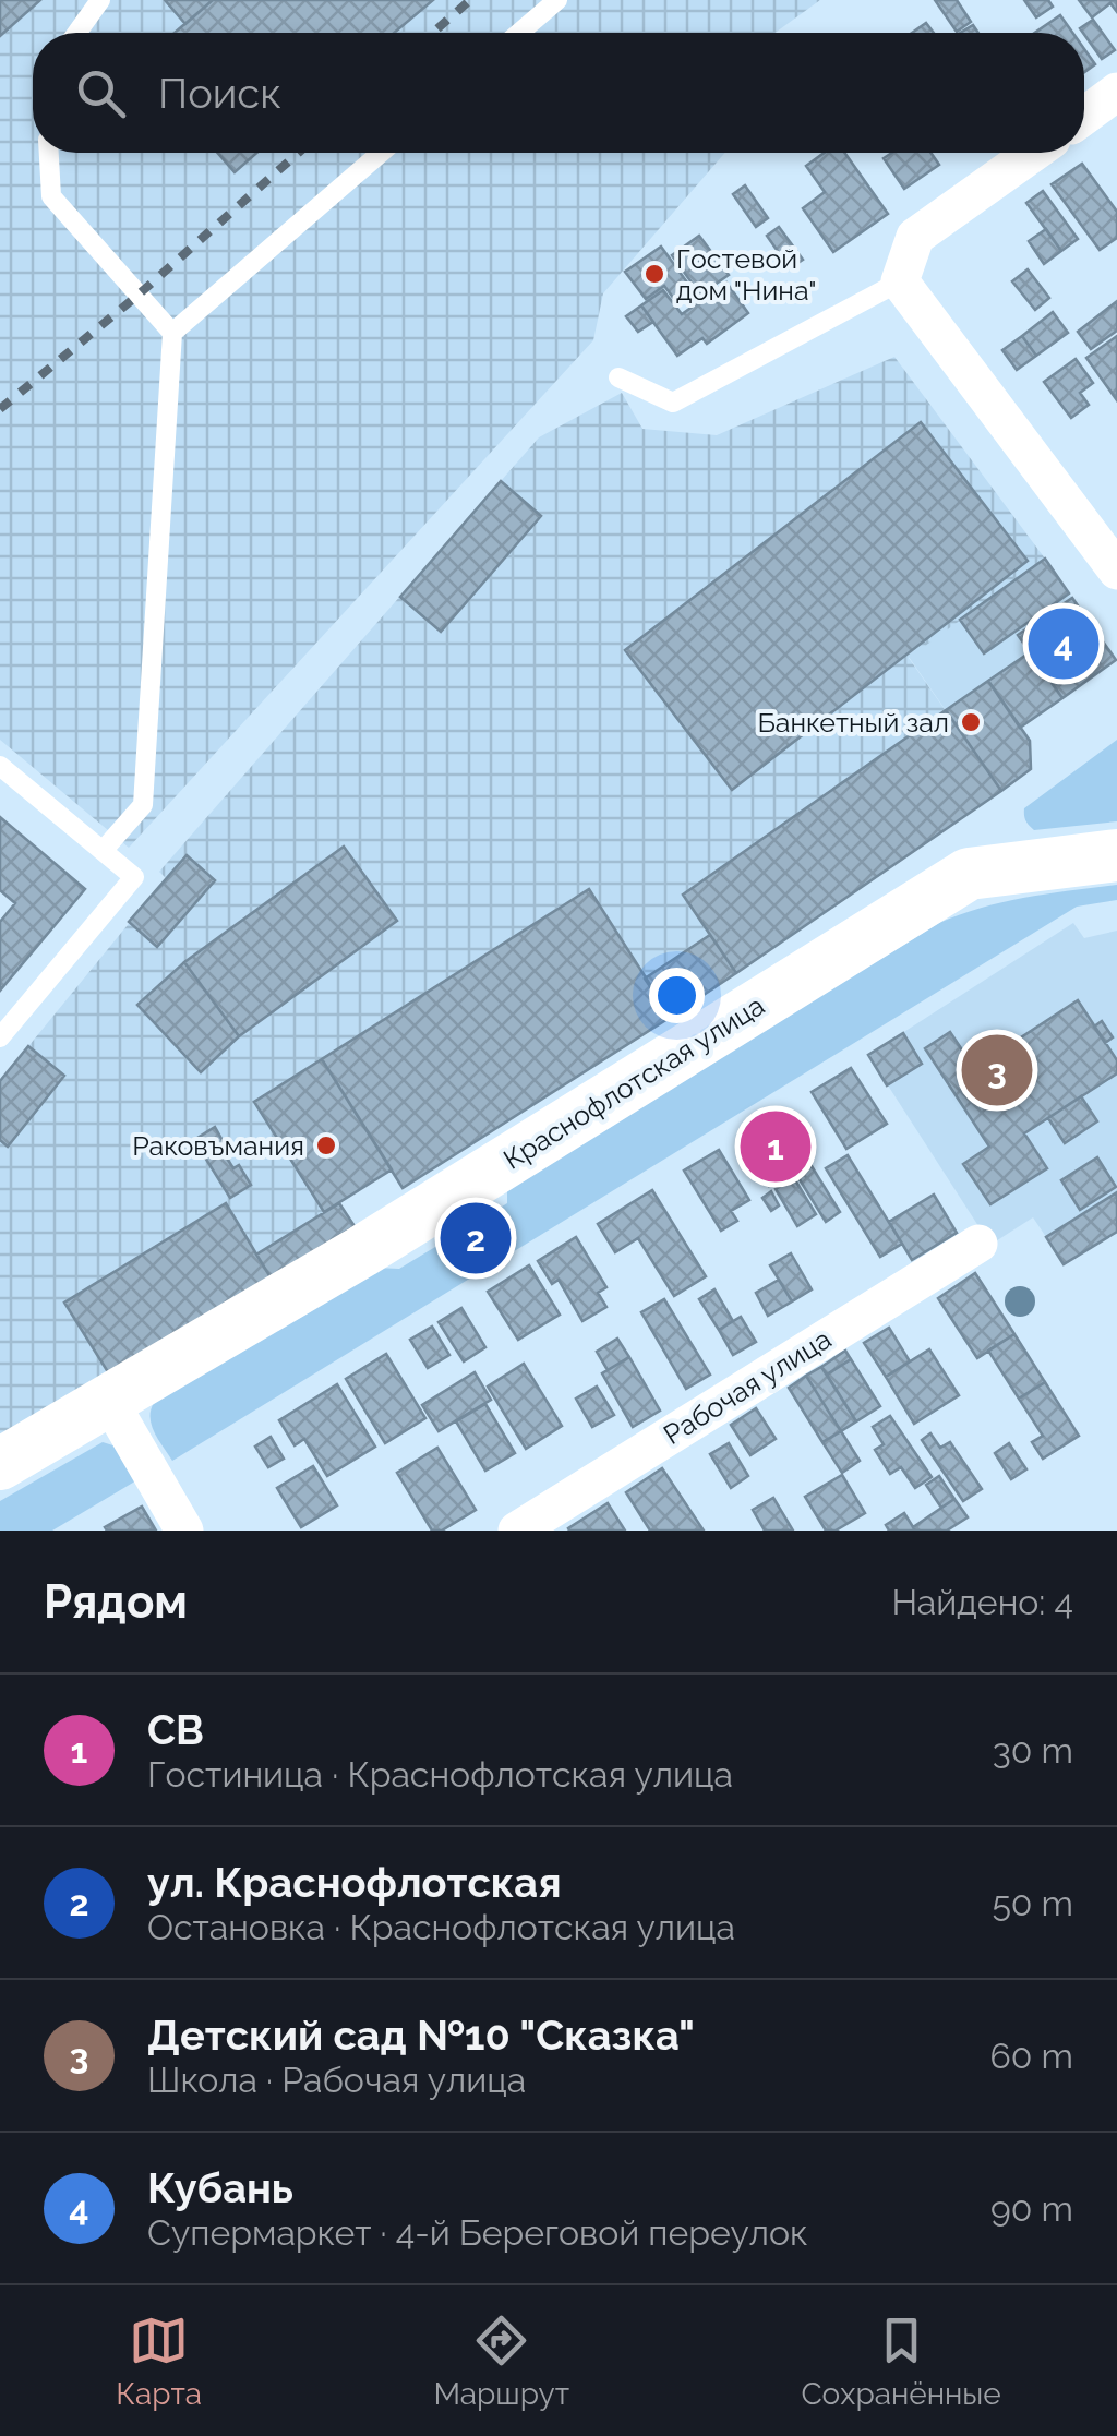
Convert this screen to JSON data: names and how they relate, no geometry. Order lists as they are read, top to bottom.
{
  "streets": {
    "street": ["Краснофлотская улица", "Рабочая улица"]
  },
  "places": ["Гостевой дом \"Нина\"", "Банкетный зал", "Раковъмания"],
  "page": {
    "search": "Поиск",
    "pins": [
      "4",
      "3",
      "1",
      "2"
    ],
    "heading": ["Рядом", "Найдено: 4"],
    "list": [
      {
        "mark": "1",
        "name": "СВ",
        "note": "Гостиница · Краснофлотская улица",
        "value": "30 m"
      },
      {
        "mark": "2",
        "name": "ул. Краснофлотская",
        "note": "Остановка · Краснофлотская улица",
        "value": "50 m"
      },
      {
        "mark": "3",
        "name": "Детский сад №10 \"Сказка\"",
        "note": "Школа · Рабочая улица",
        "value": "60 m"
      },
      {
        "mark": "4",
        "name": "Кубань",
        "note": "Супермаркет · 4-й Береговой переулок",
        "value": "90 m"
      }
    ],
    "nav": ["Карта", "Маршрут", "Сохранённые"]
  }
}
